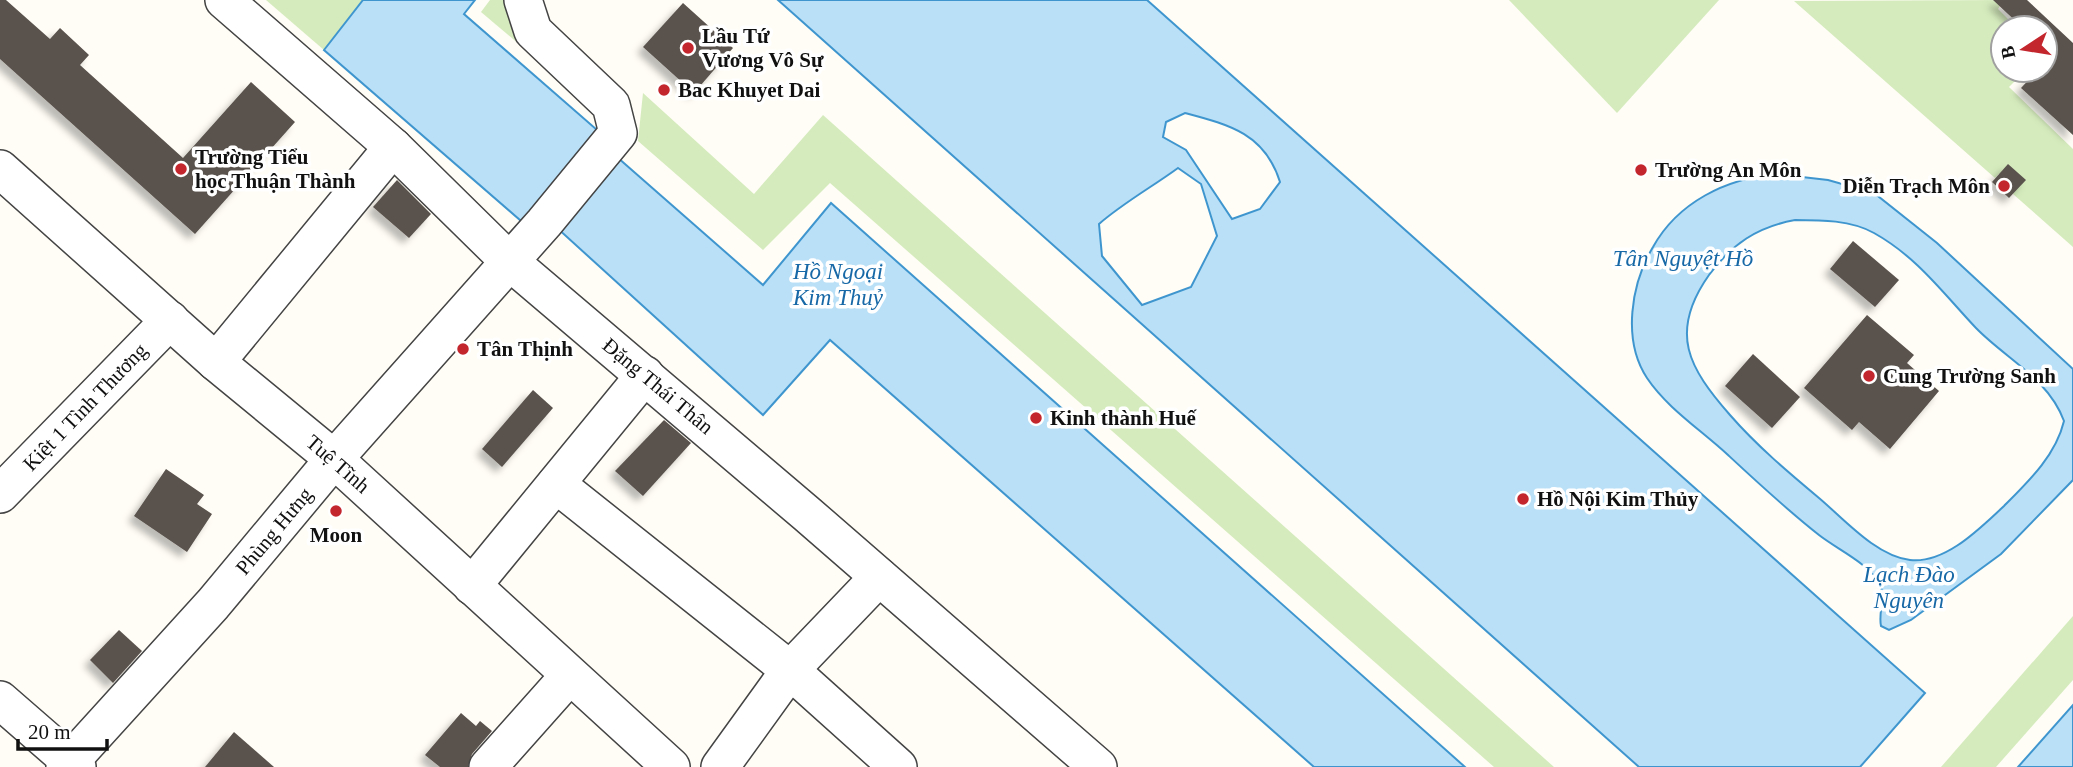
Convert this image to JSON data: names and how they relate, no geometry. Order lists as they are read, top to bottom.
{
  "streets": {
    "street": [
      "Đặng Thái Thân",
      "Kiệt 1 Tình Thương",
      "Tuệ Tĩnh",
      "Phùng Hưng"
    ]
  },
  "crossings": [
    ["Đặng Thái Thân", "Phùng Hưng"],
    ["Kiệt 1 Tình Thương", "Tuệ Tĩnh"],
    ["Tuệ Tĩnh", "Phùng Hưng"]
  ],
  "water": ["Tân Nguyệt Hồ", "Hồ Ngoại Kim Thuỷ", "Lạch Đào Nguyên"],
  "places": [
    "Lầu Tứ Vương Vô Sự",
    "Bac Khuyet Dai",
    "Trường Tiểu học Thuận Thành",
    "Trường An Môn",
    "Diễn Trạch Môn",
    "Tân Thịnh",
    "Cung Trường Sanh",
    "Kinh thành Huế",
    "Hồ Nội Kim Thủy",
    "Moon"
  ],
  "scale_bar": "20 m",
  "north": "left"
}
